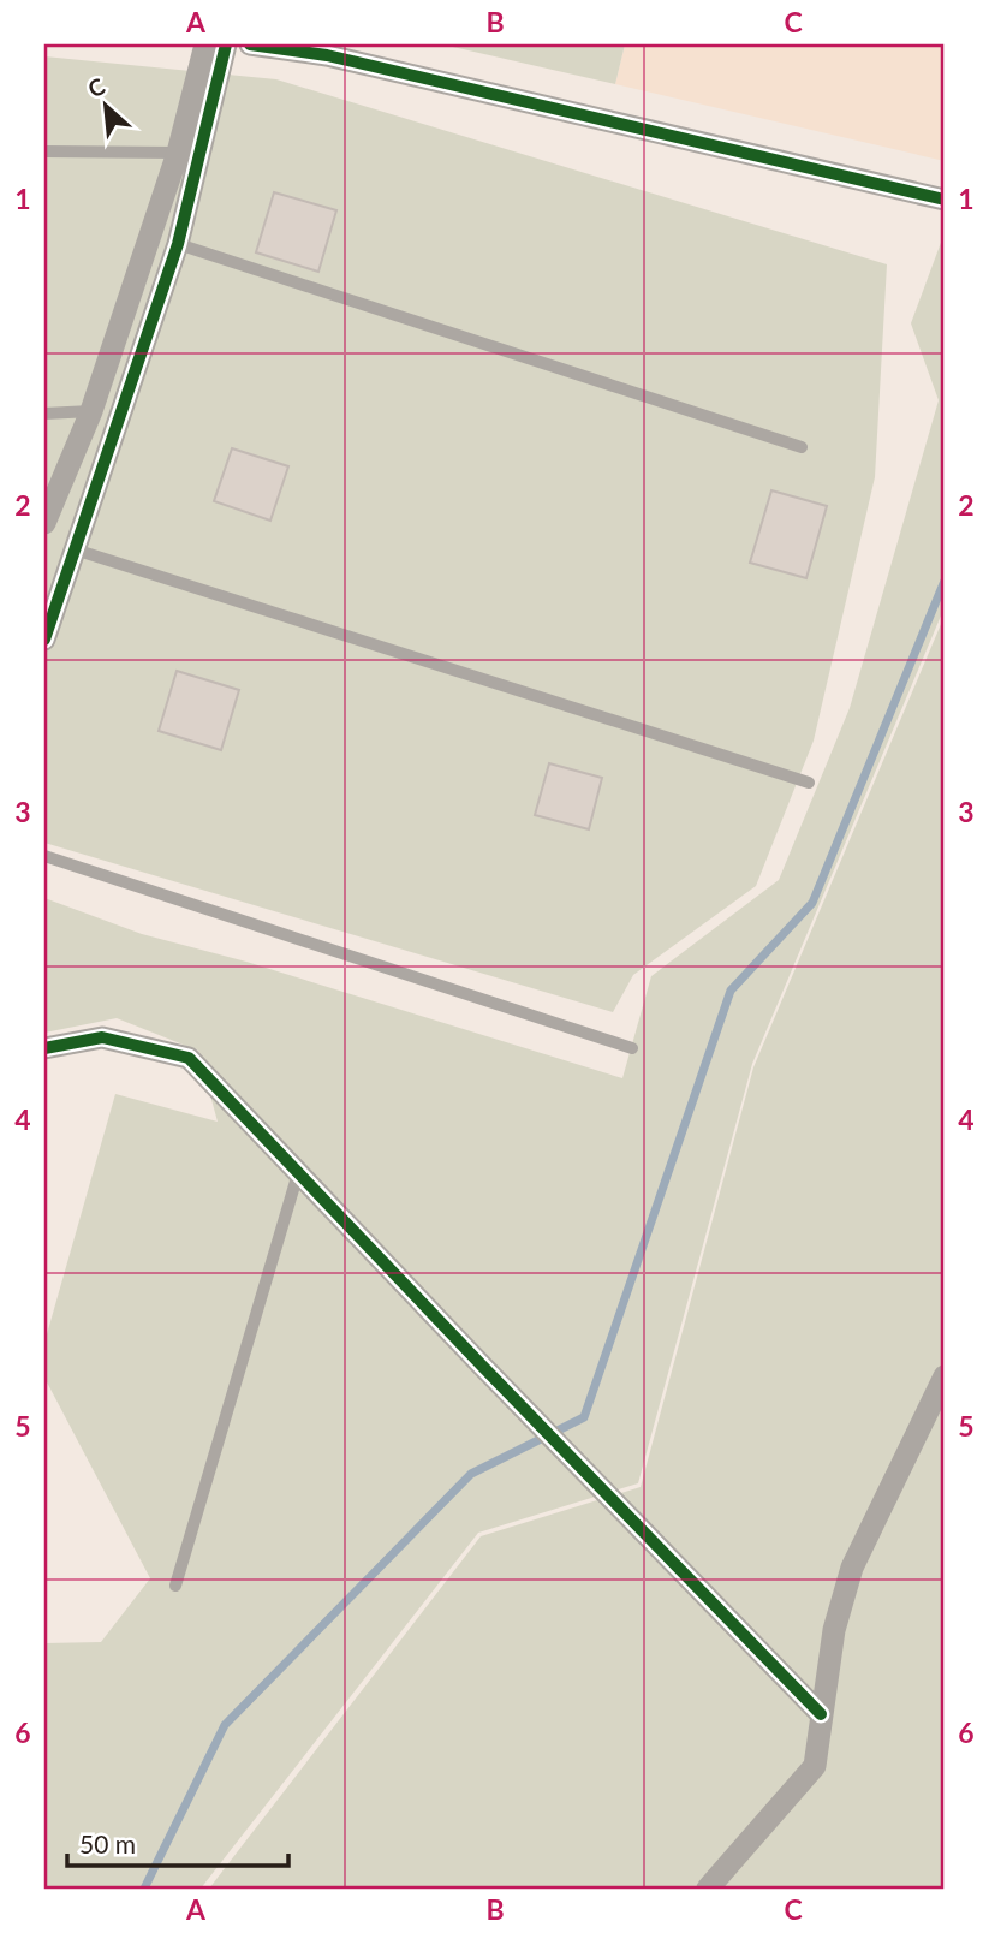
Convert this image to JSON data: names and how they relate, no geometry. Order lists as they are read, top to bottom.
{
  "scale_bar": "50 m",
  "north": "top left",
  "grid": {
    "columns": ["A", "B", "C"],
    "rows": [
      "1",
      "2",
      "3",
      "4",
      "5",
      "6"
    ]
  }
}
